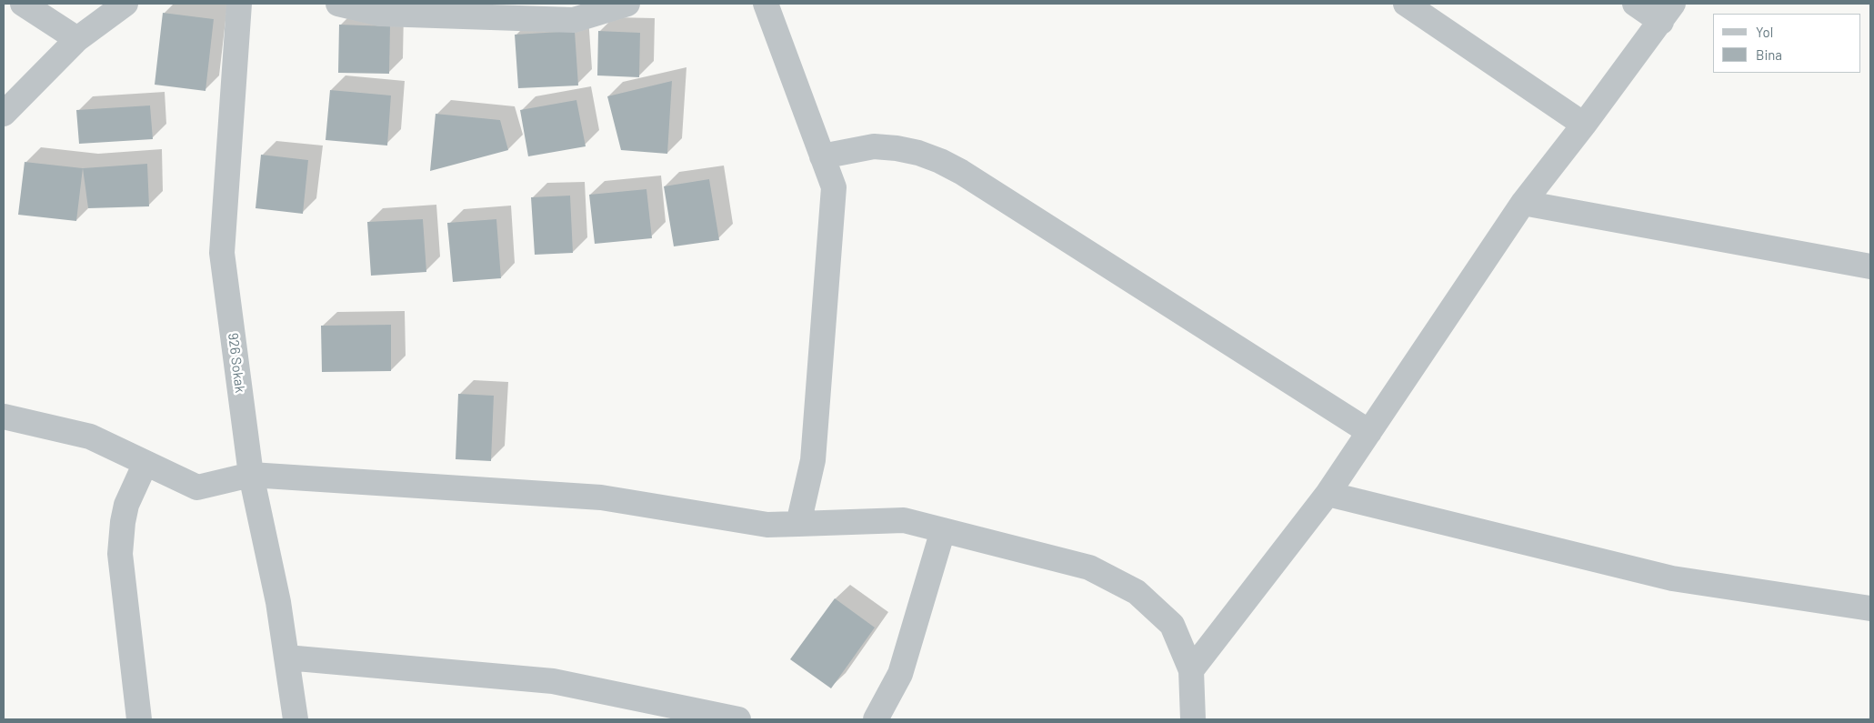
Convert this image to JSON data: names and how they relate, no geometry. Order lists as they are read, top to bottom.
{
  "streets": {
    "street": ["926 Sokak"]
  },
  "legend": ["Yol", "Bina"]
}
